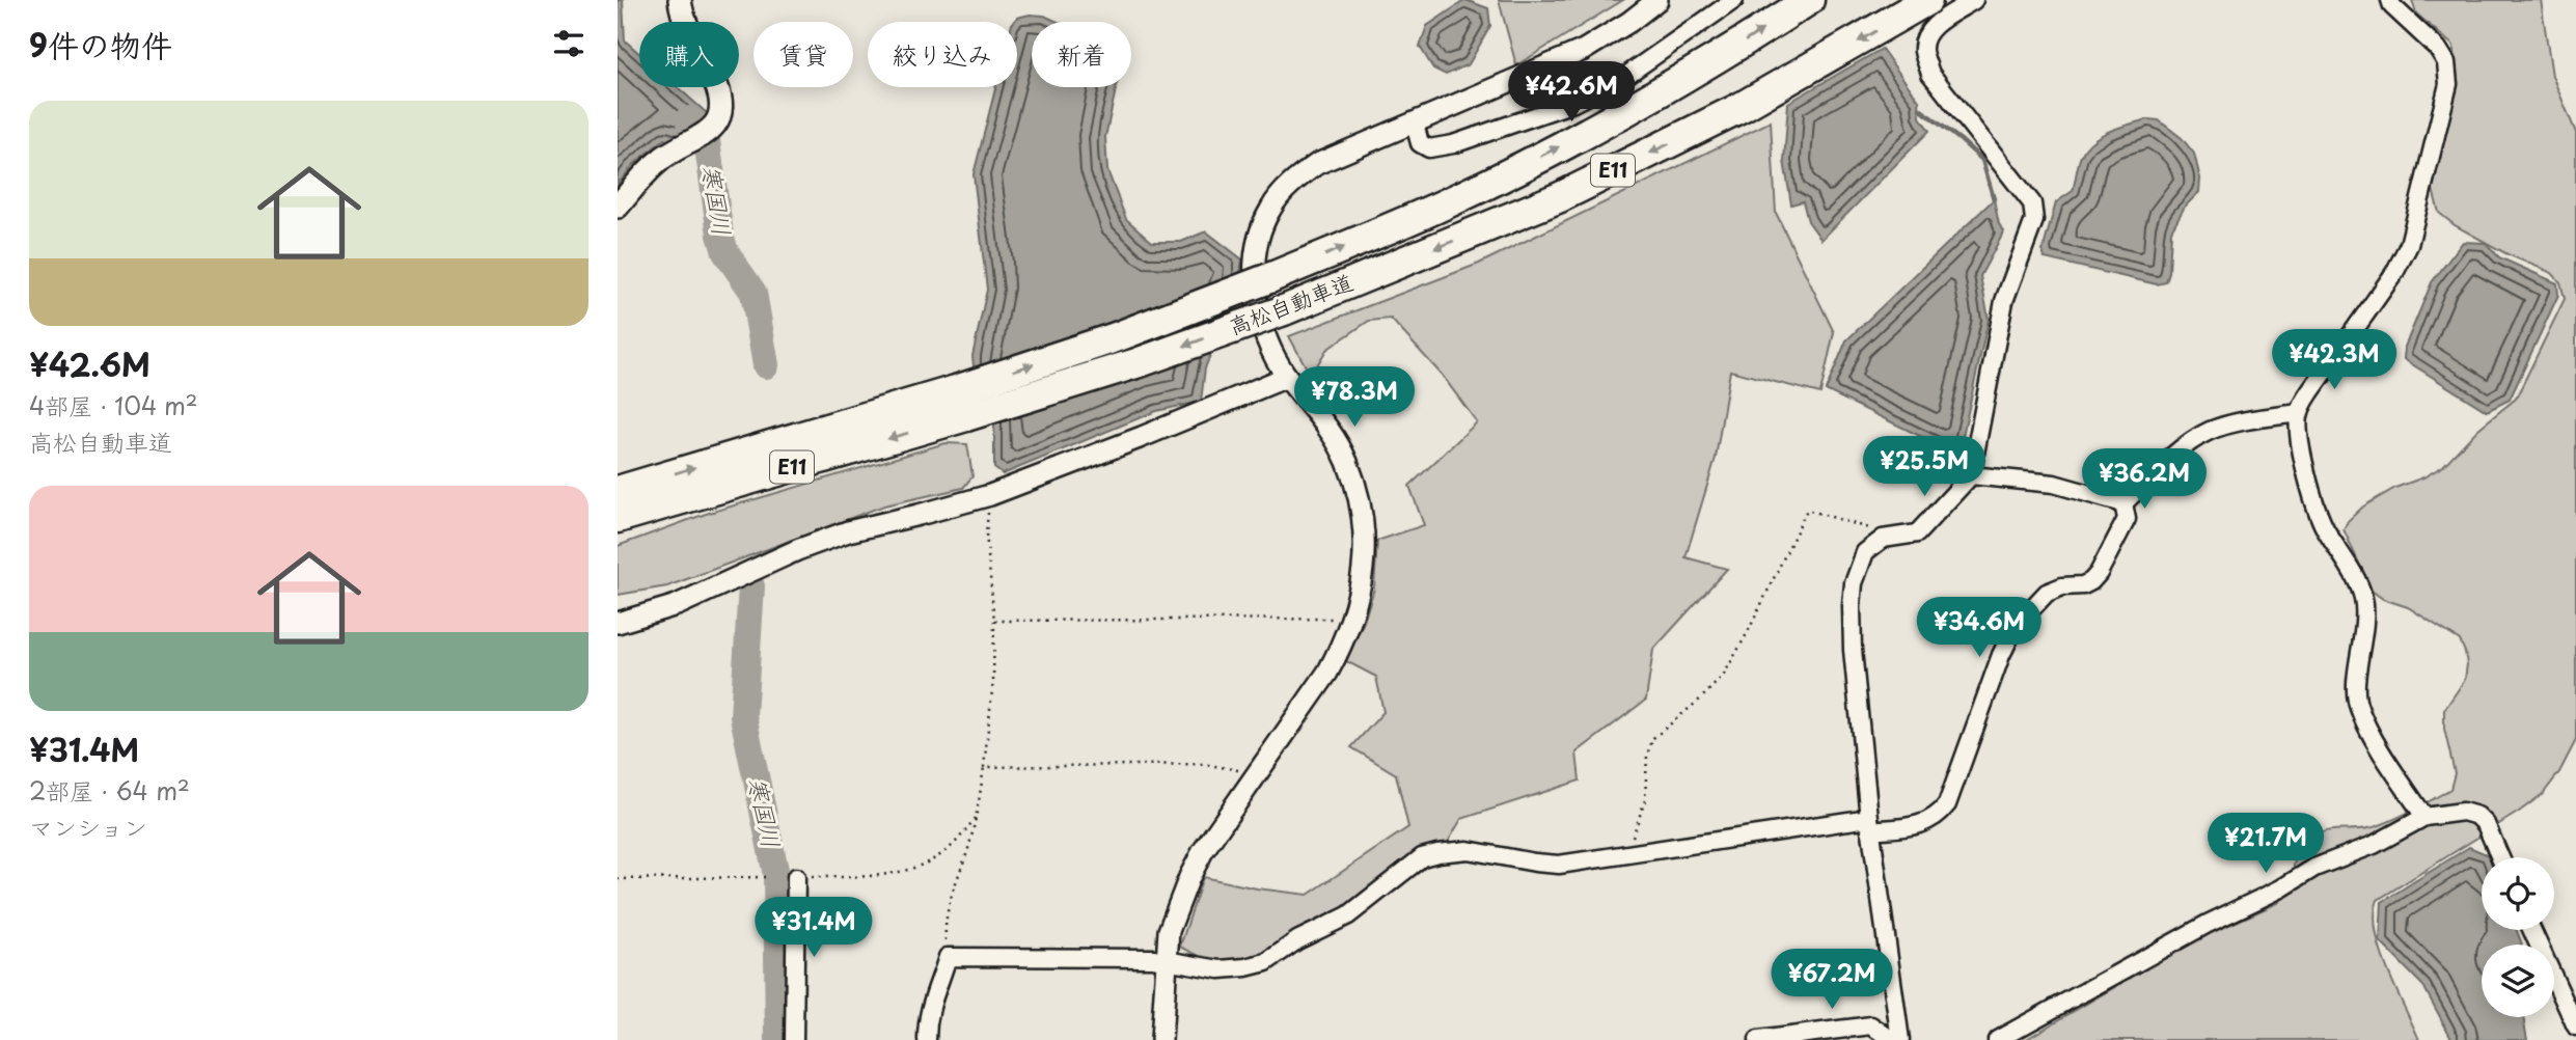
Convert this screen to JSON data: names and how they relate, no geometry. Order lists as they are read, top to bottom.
{
  "streets": {
    "highway": ["E11", "高松自動車道"]
  },
  "water": ["寒国川"],
  "page": {
    "heading": "9件の物件",
    "chip": [
      "購入",
      "賃貸",
      "絞り込み",
      "新着"
    ],
    "price": [
      "¥42.6M",
      "¥42.3M",
      "¥78.3M",
      "¥25.5M",
      "¥36.2M",
      "¥34.6M",
      "¥21.7M",
      "¥31.4M",
      "¥67.2M"
    ],
    "list": [
      {
        "name": "¥42.6M",
        "note": "4部屋 · 104 m² · 高松自動車道"
      },
      {
        "name": "¥31.4M",
        "note": "2部屋 · 64 m² · マンション"
      }
    ]
  }
}
